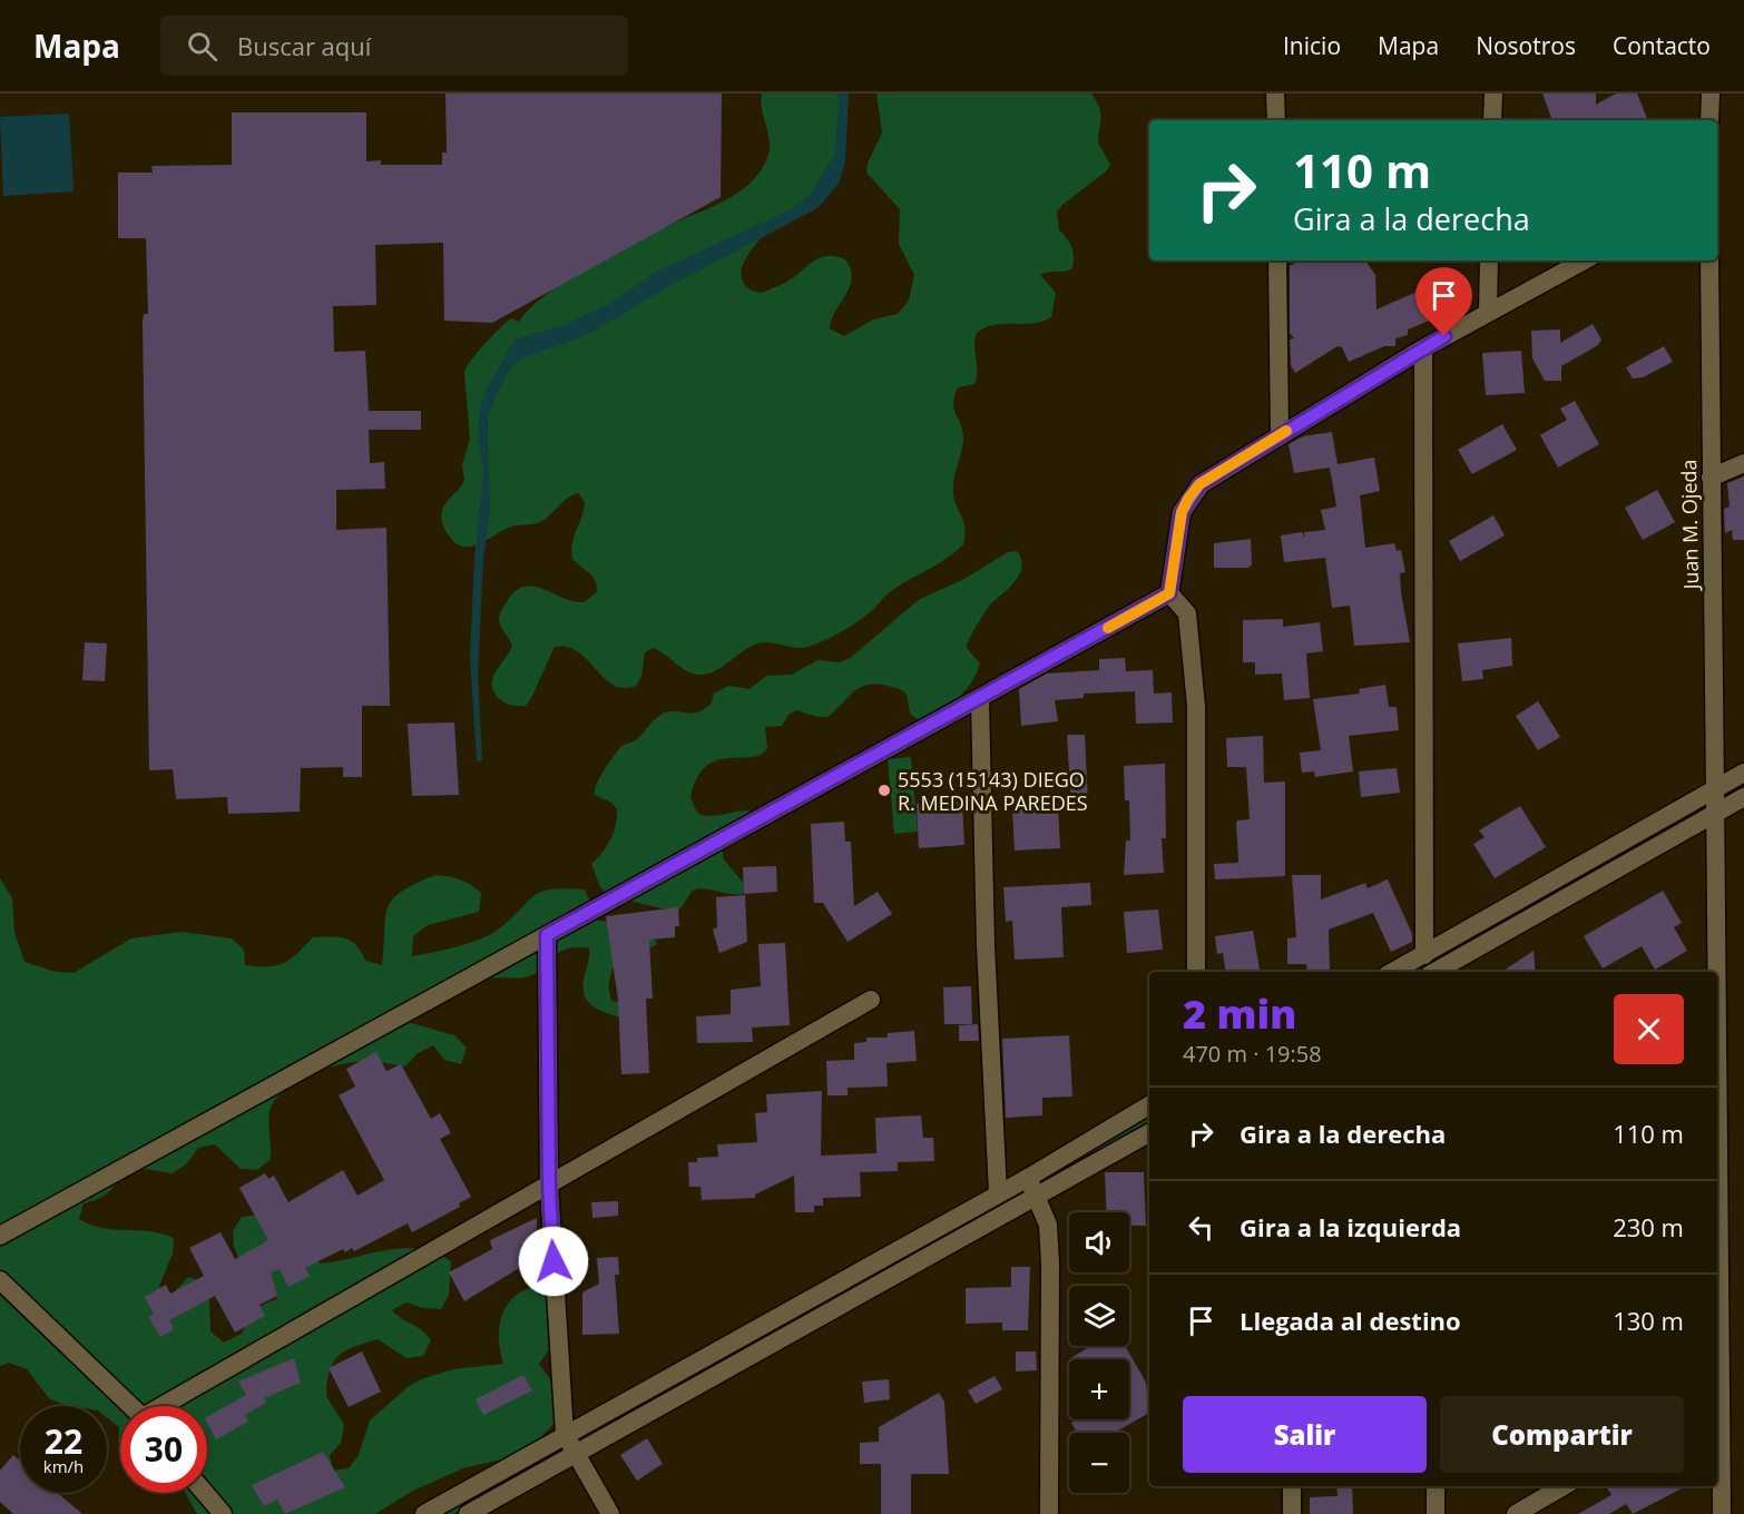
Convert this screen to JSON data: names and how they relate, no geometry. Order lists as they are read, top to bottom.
{
  "streets": {
    "street": ["Juan M. Ojeda"]
  },
  "places": ["5553 (15143) DIEGO R. MEDINA PAREDES"],
  "page": {
    "header": "Mapa",
    "search": "Buscar aquí",
    "nav": [
      "Inicio",
      "Mapa",
      "Nosotros",
      "Contacto"
    ],
    "turn": ["110 m", "Gira a la derecha"],
    "heading": ["2 min", "470 m · 19:58"],
    "list": [
      {
        "name": "Gira a la derecha",
        "value": "110 m"
      },
      {
        "name": "Gira a la izquierda",
        "value": "230 m"
      },
      {
        "name": "Llegada al destino",
        "value": "130 m"
      }
    ],
    "map_buttons": ["+", "−"],
    "buttons": ["Salir", "Compartir"],
    "speed": "22 km/h",
    "limit": "30"
  }
}
